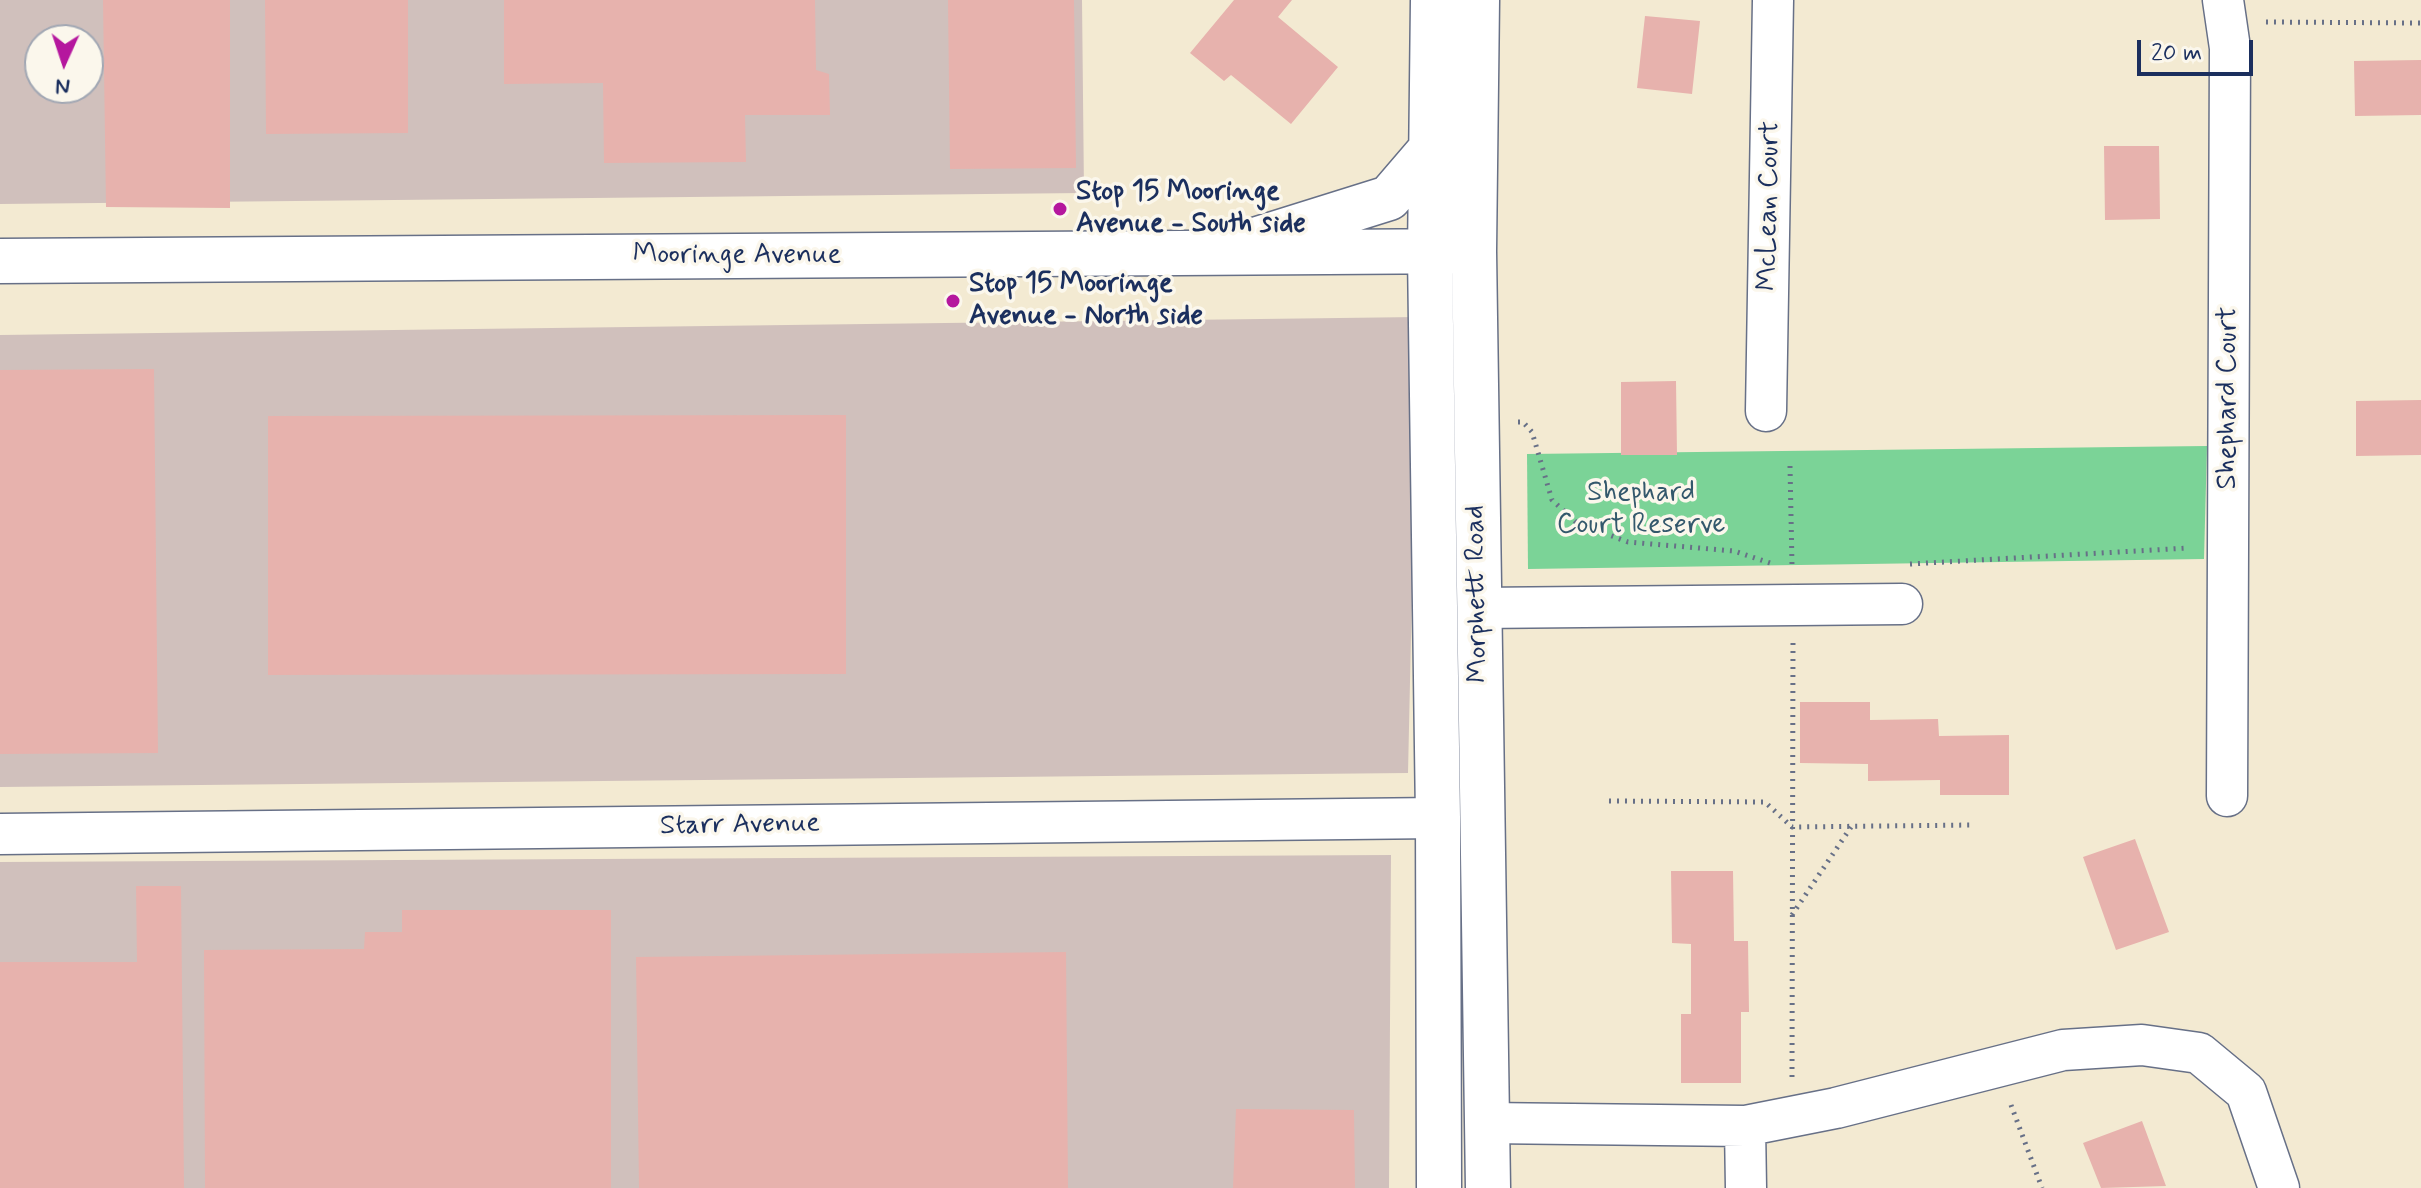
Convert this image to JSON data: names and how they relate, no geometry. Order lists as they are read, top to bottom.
{
  "streets": {
    "street": [
      "McLean Court",
      "Mooringe Avenue",
      "Shephard Court",
      "Morphett Road",
      "Starr Avenue"
    ]
  },
  "crossings": [
    ["Mooringe Avenue", "Morphett Road"],
    ["Morphett Road", "Starr Avenue"]
  ],
  "parks": ["Shephard Court Reserve"],
  "places": ["Stop 15 Mooringe Avenue - South side", "Stop 15 Mooringe Avenue - North side"],
  "scale_bar": "20 m",
  "north": "bottom"
}
